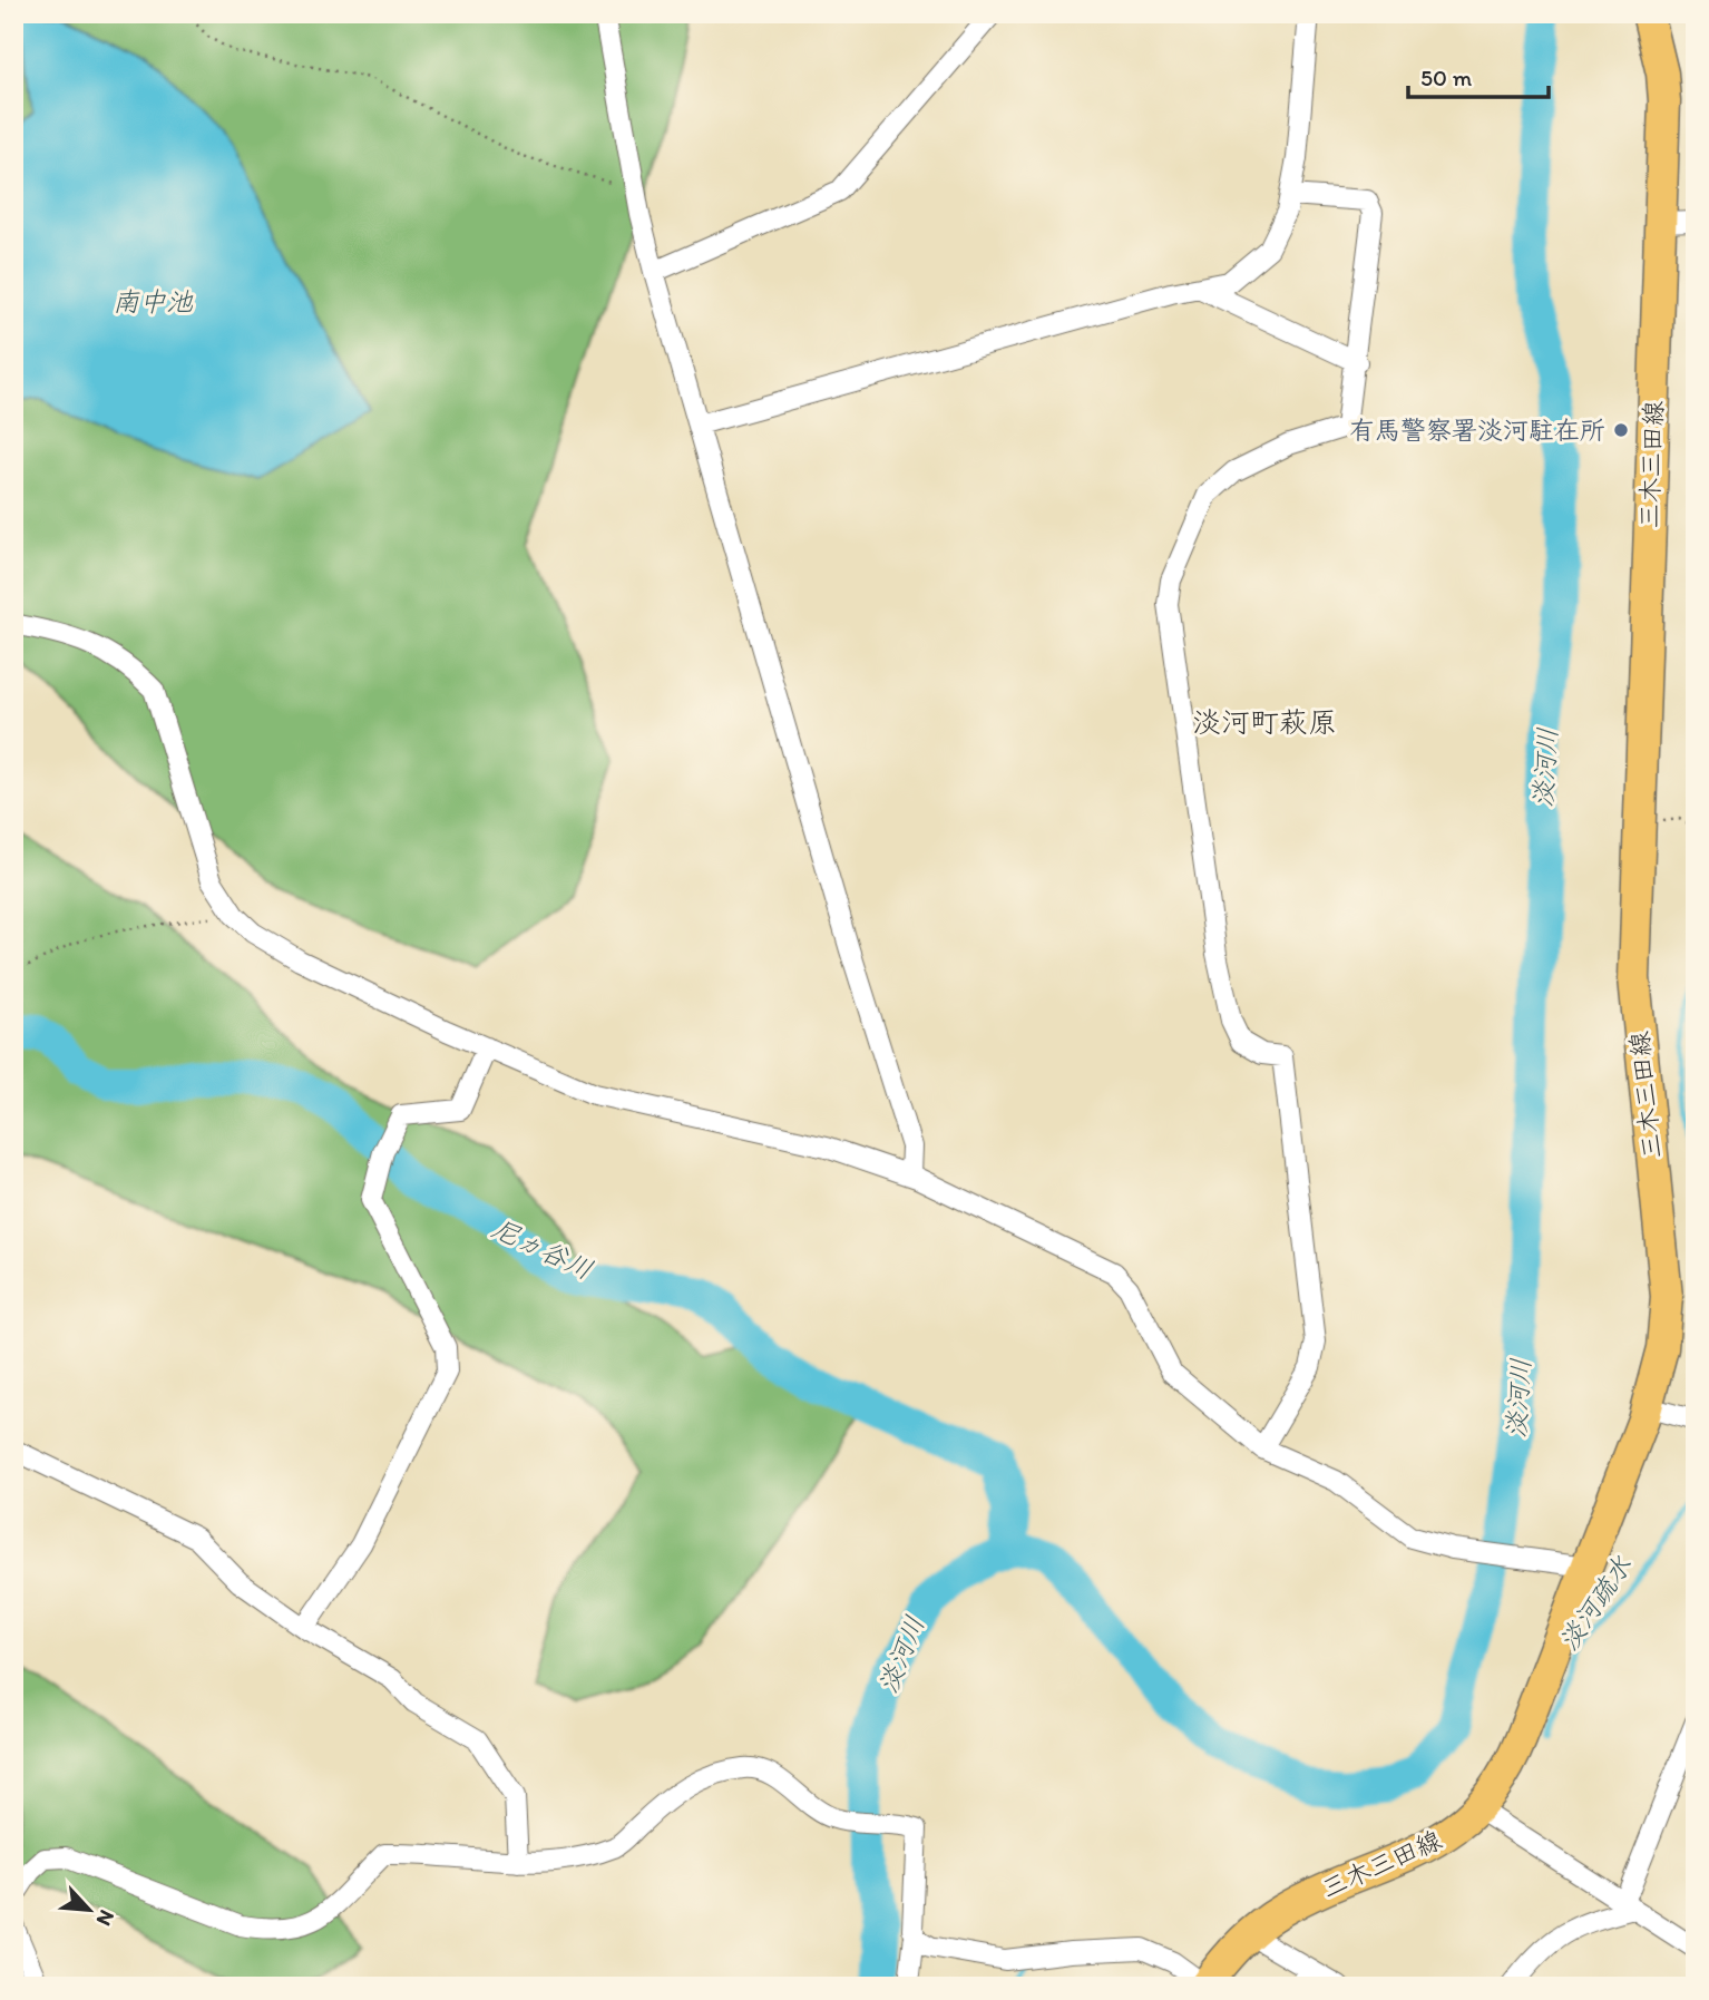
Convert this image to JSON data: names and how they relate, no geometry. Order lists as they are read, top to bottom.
{
  "streets": {
    "main road": ["三木三田線"]
  },
  "districts": ["淡河町萩原"],
  "water": [
    "南中池",
    "淡河川",
    "尼ヵ谷川",
    "淡河疏水"
  ],
  "places": ["有馬警察署淡河駐在所"],
  "scale_bar": "50 m",
  "north": "bottom right"
}
